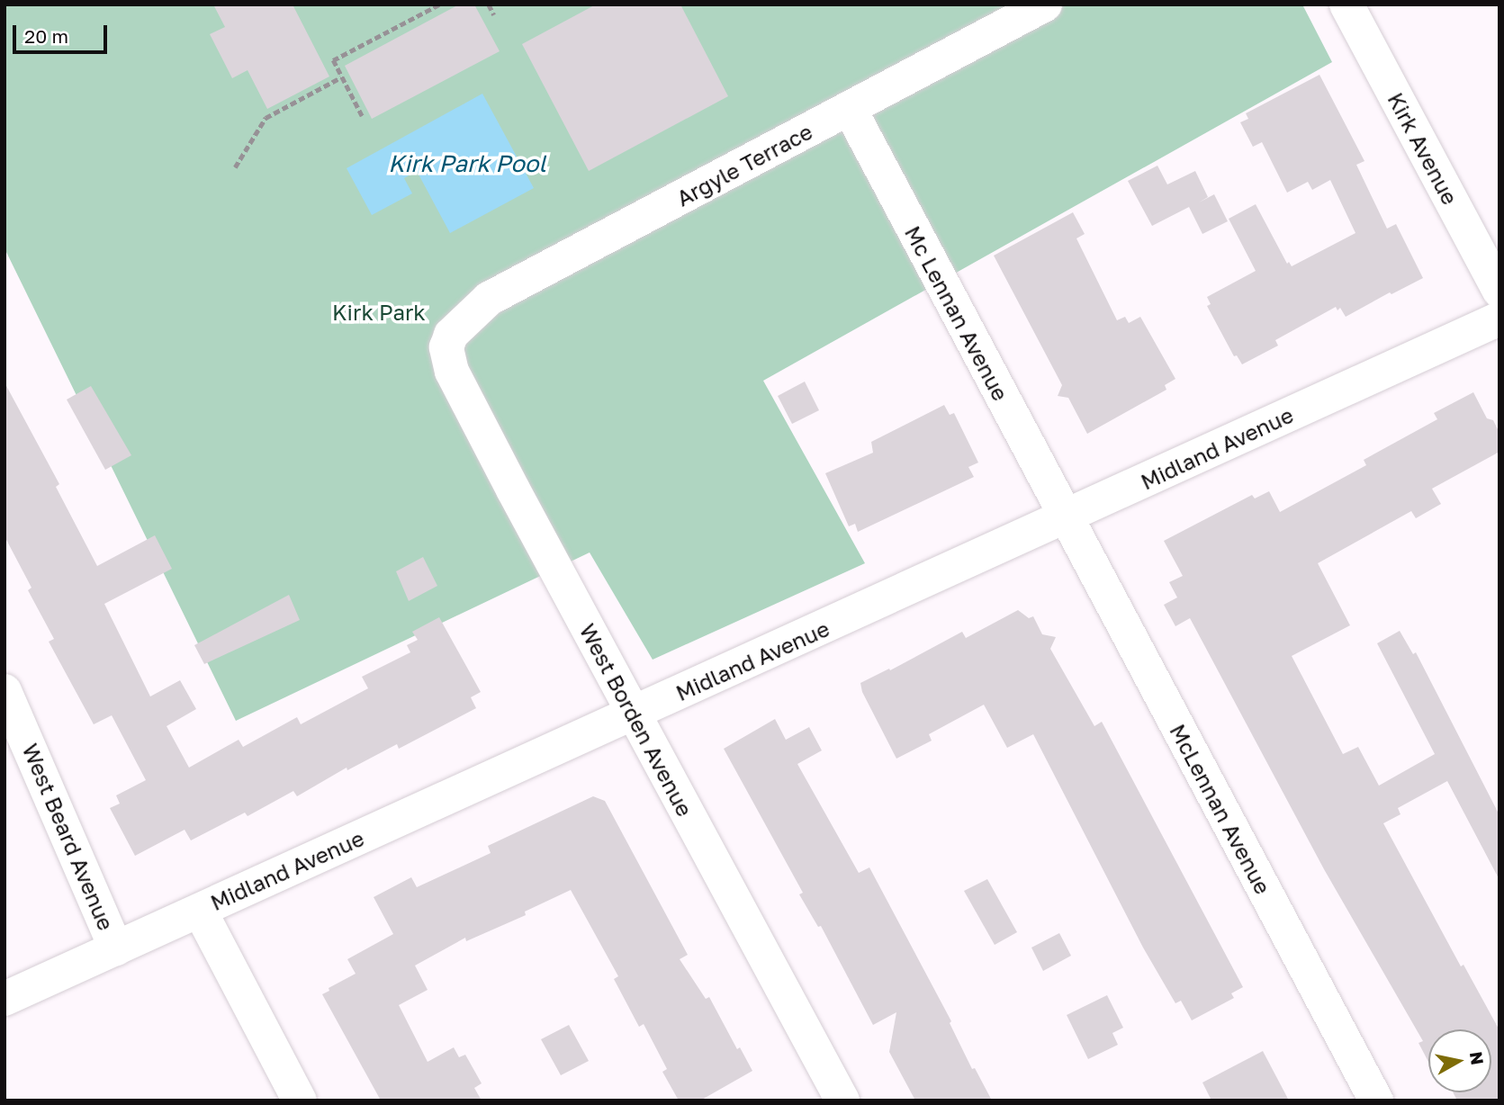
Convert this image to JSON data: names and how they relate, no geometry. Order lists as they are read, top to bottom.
{
  "streets": {
    "street": [
      "Kirk Avenue",
      "Argyle Terrace",
      "Mc Lennan Avenue",
      "Midland Avenue",
      "West Borden Avenue",
      "McLennan Avenue",
      "West Beard Avenue"
    ]
  },
  "crossings": [
    ["Argyle Terrace", "Mc Lennan Avenue"],
    ["Argyle Terrace", "West Borden Avenue"],
    ["Mc Lennan Avenue", "Midland Avenue"],
    ["Mc Lennan Avenue", "McLennan Avenue"],
    ["Midland Avenue", "West Borden Avenue"],
    ["Midland Avenue", "McLennan Avenue"],
    ["Midland Avenue", "West Beard Avenue"]
  ],
  "water": ["Kirk Park Pool"],
  "parks": ["Kirk Park"],
  "scale_bar": "20 m",
  "north": "right"
}
